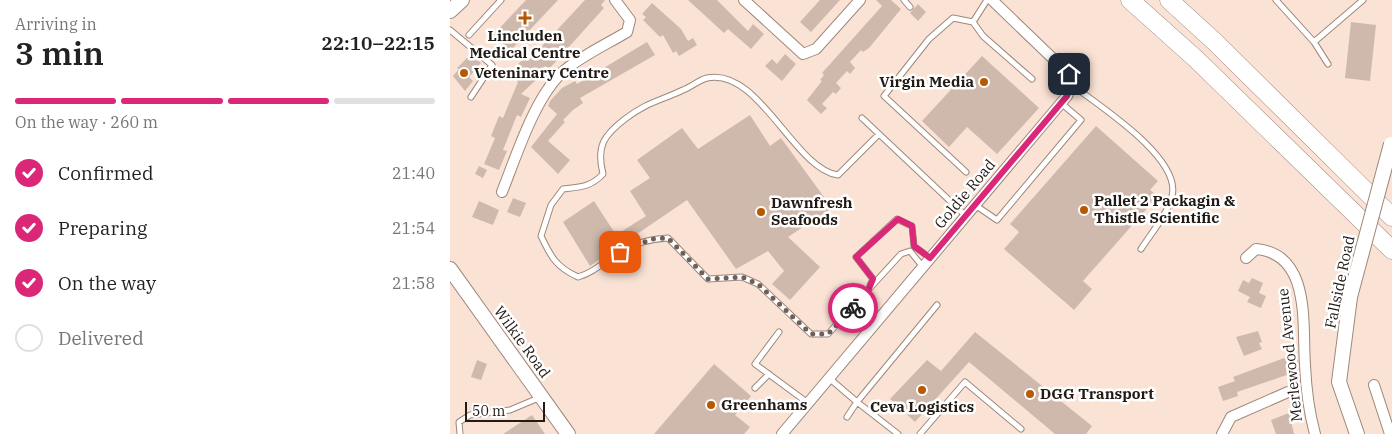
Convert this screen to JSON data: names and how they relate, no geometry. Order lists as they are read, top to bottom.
{
  "streets": {
    "street": [
      "Goldie Road",
      "Fallside Road",
      "Wilkie Road",
      "Merlewood Avenue"
    ]
  },
  "places": {
    "health": ["Lincluden Medical Centre"],
    "other": [
      "Veteninary Centre",
      "Virgin Media",
      "Pallet 2 Packagin & Thistle Scientific",
      "Dawnfresh Seafoods",
      "Ceva Logistics",
      "DGG Transport",
      "Greenhams"
    ]
  },
  "scale_bar": "50 m",
  "page": {
    "heading": ["3 min", "Arriving in", "22:10–22:15"],
    "bar": "On the way · 260 m",
    "list": [
      ["Confirmed", "21:40"],
      ["Preparing", "21:54"],
      ["On the way", "21:58"],
      "Delivered"
    ],
    "scale": "50 m"
  }
}
